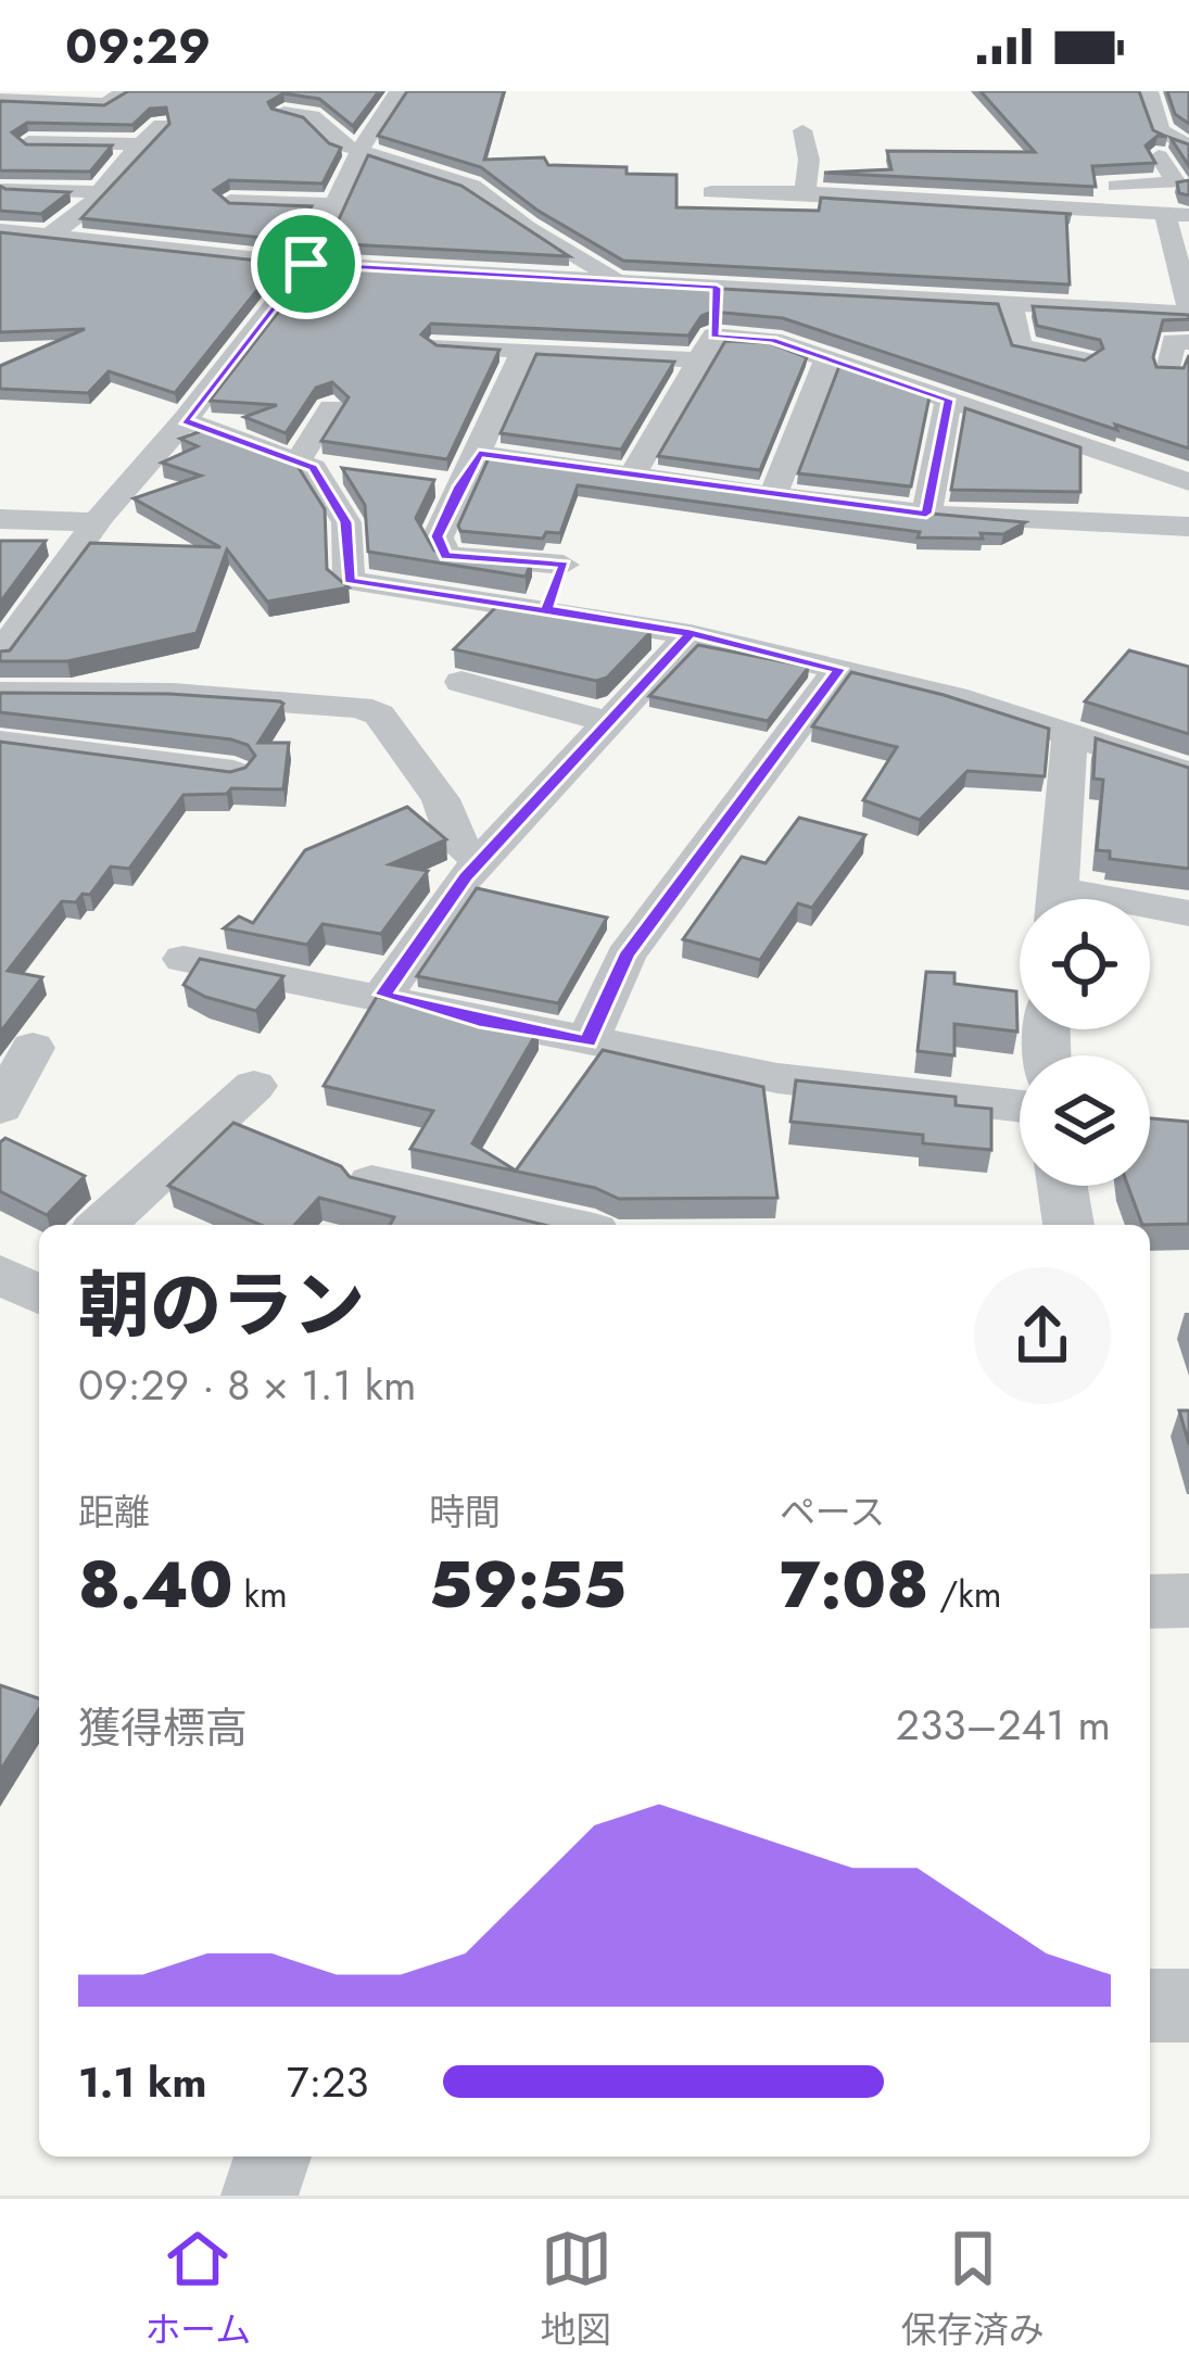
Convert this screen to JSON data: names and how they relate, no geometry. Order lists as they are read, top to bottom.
{
  "page": {
    "status": "09:29",
    "heading": ["朝のラン", "09:29 · 8 × 1.1 km"],
    "stats": [
      ["距離", "8.40 km"],
      ["時間", "59:55"],
      ["ペース", "7:08 /km"]
    ],
    "chart": ["獲得標高", "233–241 m"],
    "list": [
      {
        "name": "1.1 km",
        "note": "7:23"
      }
    ],
    "tabs": ["ホーム", "地図", "保存済み"]
  }
}
